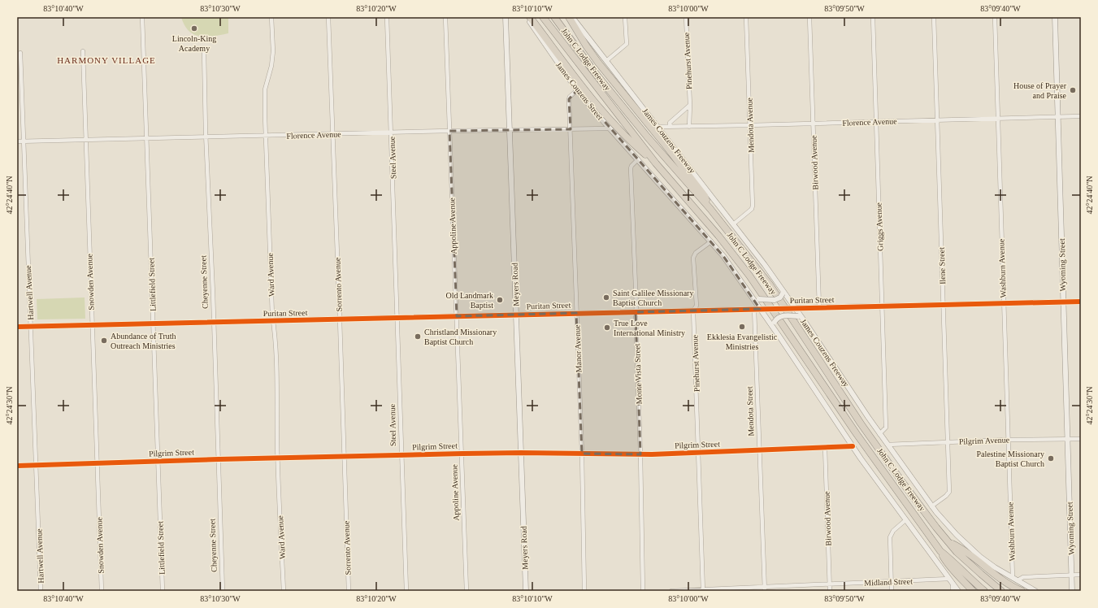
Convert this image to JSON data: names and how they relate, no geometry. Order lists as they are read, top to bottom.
{
  "streets": {
    "highway": ["John C Lodge Freeway"],
    "street": [
      "Pinehurst Avenue",
      "James Couzens Street",
      "Florence Avenue",
      "Mendota Avenue",
      "James Couzens Freeway",
      "Steel Avenue",
      "Birwood Avenue",
      "Appoline Avenue",
      "Griggs Avenue",
      "Wyoming Street",
      "Ilene Street",
      "Washburn Avenue",
      "Ward Avenue",
      "Snowden Avenue",
      "Cheyenne Street",
      "Littlefield Street",
      "Sorrento Avenue",
      "Meyers Road",
      "Hartwell Avenue",
      "Puritan Street",
      "Manor Avenue",
      "Monte Vista Street",
      "Mendota Street",
      "Pilgrim Avenue",
      "Pilgrim Street",
      "Midland Street"
    ]
  },
  "crossings": [
    ["Pinehurst Avenue", "Florence Avenue"],
    ["Pinehurst Avenue", "Puritan Street"],
    ["Pinehurst Avenue", "Pilgrim Street"],
    ["Pinehurst Avenue", "Midland Street"],
    ["James Couzens Street", "Florence Avenue"],
    ["James Couzens Street", "Manor Avenue"],
    ["James Couzens Street", "Monte Vista Street"],
    ["Florence Avenue", "Mendota Avenue"],
    ["Florence Avenue", "James Couzens Freeway"],
    ["Florence Avenue", "Steel Avenue"],
    ["Florence Avenue", "Birwood Avenue"],
    ["Florence Avenue", "Appoline Avenue"],
    ["Florence Avenue", "Griggs Avenue"],
    ["Florence Avenue", "Wyoming Street"],
    ["Florence Avenue", "Ilene Street"],
    ["Florence Avenue", "Washburn Avenue"],
    ["Florence Avenue", "Ward Avenue"],
    ["Florence Avenue", "Snowden Avenue"],
    ["Florence Avenue", "Cheyenne Street"],
    ["Florence Avenue", "Littlefield Street"],
    ["Florence Avenue", "Sorrento Avenue"],
    ["Florence Avenue", "Meyers Road"],
    ["Florence Avenue", "Hartwell Avenue"],
    ["Florence Avenue", "Manor Avenue"],
    ["Mendota Avenue", "James Couzens Freeway"],
    ["James Couzens Freeway", "Griggs Avenue"],
    ["James Couzens Freeway", "Ilene Street"],
    ["James Couzens Freeway", "Washburn Avenue"],
    ["James Couzens Freeway", "Puritan Street"],
    ["James Couzens Freeway", "Pilgrim Avenue"],
    ["Steel Avenue", "Puritan Street"],
    ["Steel Avenue", "Pilgrim Street"],
    ["Birwood Avenue", "Puritan Street"],
    ["Birwood Avenue", "Pilgrim Street"],
    ["Birwood Avenue", "Midland Street"],
    ["Appoline Avenue", "Puritan Street"],
    ["Appoline Avenue", "Pilgrim Street"],
    ["Griggs Avenue", "Puritan Street"],
    ["Wyoming Street", "Puritan Street"],
    ["Wyoming Street", "Pilgrim Avenue"],
    ["Ilene Street", "Puritan Street"],
    ["Ilene Street", "Pilgrim Avenue"],
    ["Washburn Avenue", "Puritan Street"],
    ["Washburn Avenue", "Pilgrim Avenue"],
    ["Ward Avenue", "Puritan Street"],
    ["Ward Avenue", "Pilgrim Street"],
    ["Snowden Avenue", "Puritan Street"],
    ["Snowden Avenue", "Pilgrim Street"],
    ["Cheyenne Street", "Puritan Street"],
    ["Cheyenne Street", "Pilgrim Street"],
    ["Littlefield Street", "Puritan Street"],
    ["Littlefield Street", "Pilgrim Street"],
    ["Sorrento Avenue", "Puritan Street"],
    ["Sorrento Avenue", "Pilgrim Street"],
    ["Meyers Road", "Puritan Street"],
    ["Meyers Road", "Pilgrim Street"],
    ["Hartwell Avenue", "Puritan Street"],
    ["Hartwell Avenue", "Pilgrim Street"],
    ["Puritan Street", "Manor Avenue"],
    ["Puritan Street", "Monte Vista Street"],
    ["Puritan Street", "Mendota Street"],
    ["Manor Avenue", "Pilgrim Street"],
    ["Monte Vista Street", "Pilgrim Street"],
    ["Mendota Street", "Pilgrim Street"],
    ["Mendota Street", "Midland Street"]
  ],
  "districts": ["HARMONY VILLAGE"],
  "places": [
    "Lincoln-King Academy",
    "House of Prayer and Praise",
    "Saint Galilee Missionary Baptist Church",
    "Old Landmark Baptist",
    "Ekklesia Evangelistic Ministries",
    "True Love International Ministry",
    "Christland Missionary Baptist Church",
    "Abundance of Truth Outreach Ministries",
    "Palestine Missionary Baptist Church"
  ],
  "coordinates": [
    "83°10'40\"W",
    "83°10'30\"W",
    "83°10'20\"W",
    "83°10'10\"W",
    "83°10'00\"W",
    "83°09'50\"W",
    "83°09'40\"W",
    "42°24'40\"N",
    "42°24'30\"N"
  ]
}
